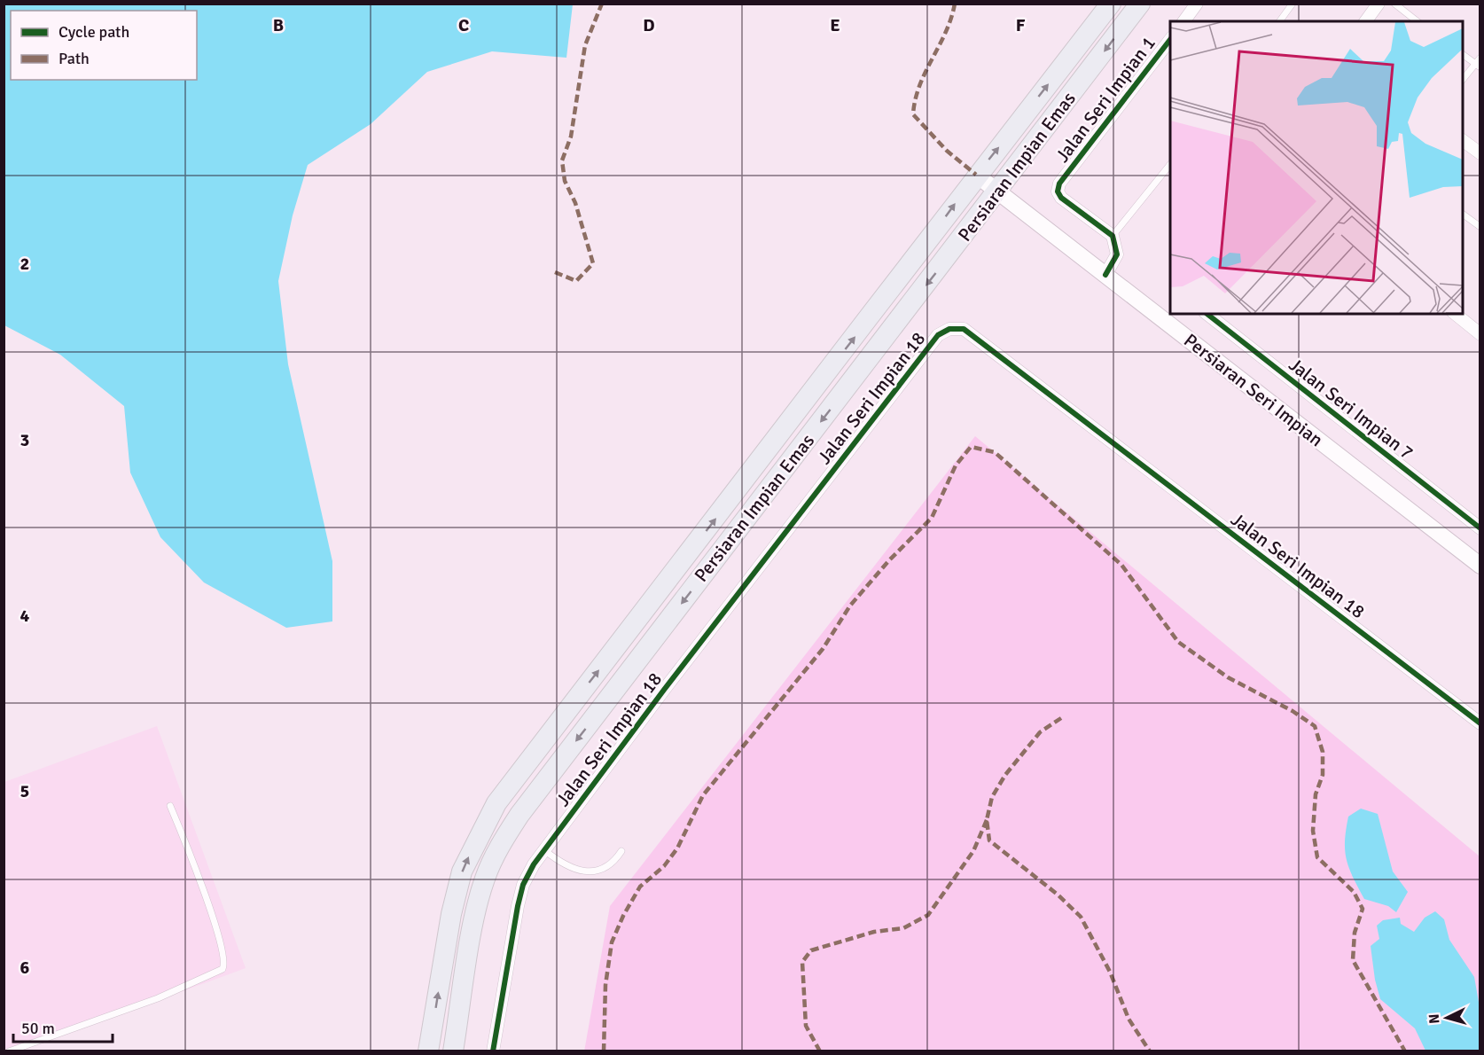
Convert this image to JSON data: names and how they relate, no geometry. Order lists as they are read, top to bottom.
{
  "streets": {
    "main road": ["Persiaran Impian Emas"],
    "street": [
      "Jalan Seri Impian 1",
      "Persiaran Seri Impian",
      "Jalan Seri Impian 18",
      "Jalan Seri Impian 7"
    ]
  },
  "crossings": [
    ["Persiaran Impian Emas", "Persiaran Seri Impian"]
  ],
  "legend": ["Cycle path", "Path"],
  "scale_bar": "50 m",
  "north": "left",
  "grid": {
    "columns": [
      "B",
      "C",
      "D",
      "E",
      "F"
    ],
    "rows": [
      "2",
      "3",
      "4",
      "5",
      "6"
    ]
  }
}
